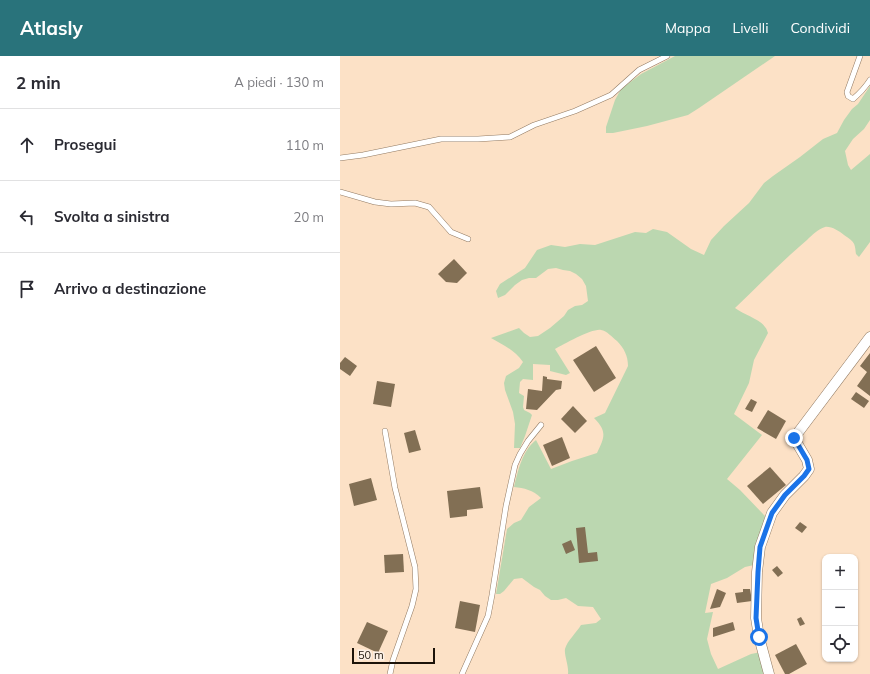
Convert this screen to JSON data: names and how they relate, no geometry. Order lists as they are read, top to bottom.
{
  "scale_bar": "50 m",
  "page": {
    "header": "Atlasly",
    "nav": ["Mappa", "Livelli", "Condividi"],
    "heading": ["2 min", "A piedi · 130 m"],
    "list": [
      ["Prosegui", "110 m"],
      ["Svolta a sinistra", "20 m"],
      "Arrivo a destinazione"
    ],
    "map_buttons": ["+", "−"],
    "scale": "50 m"
  }
}
